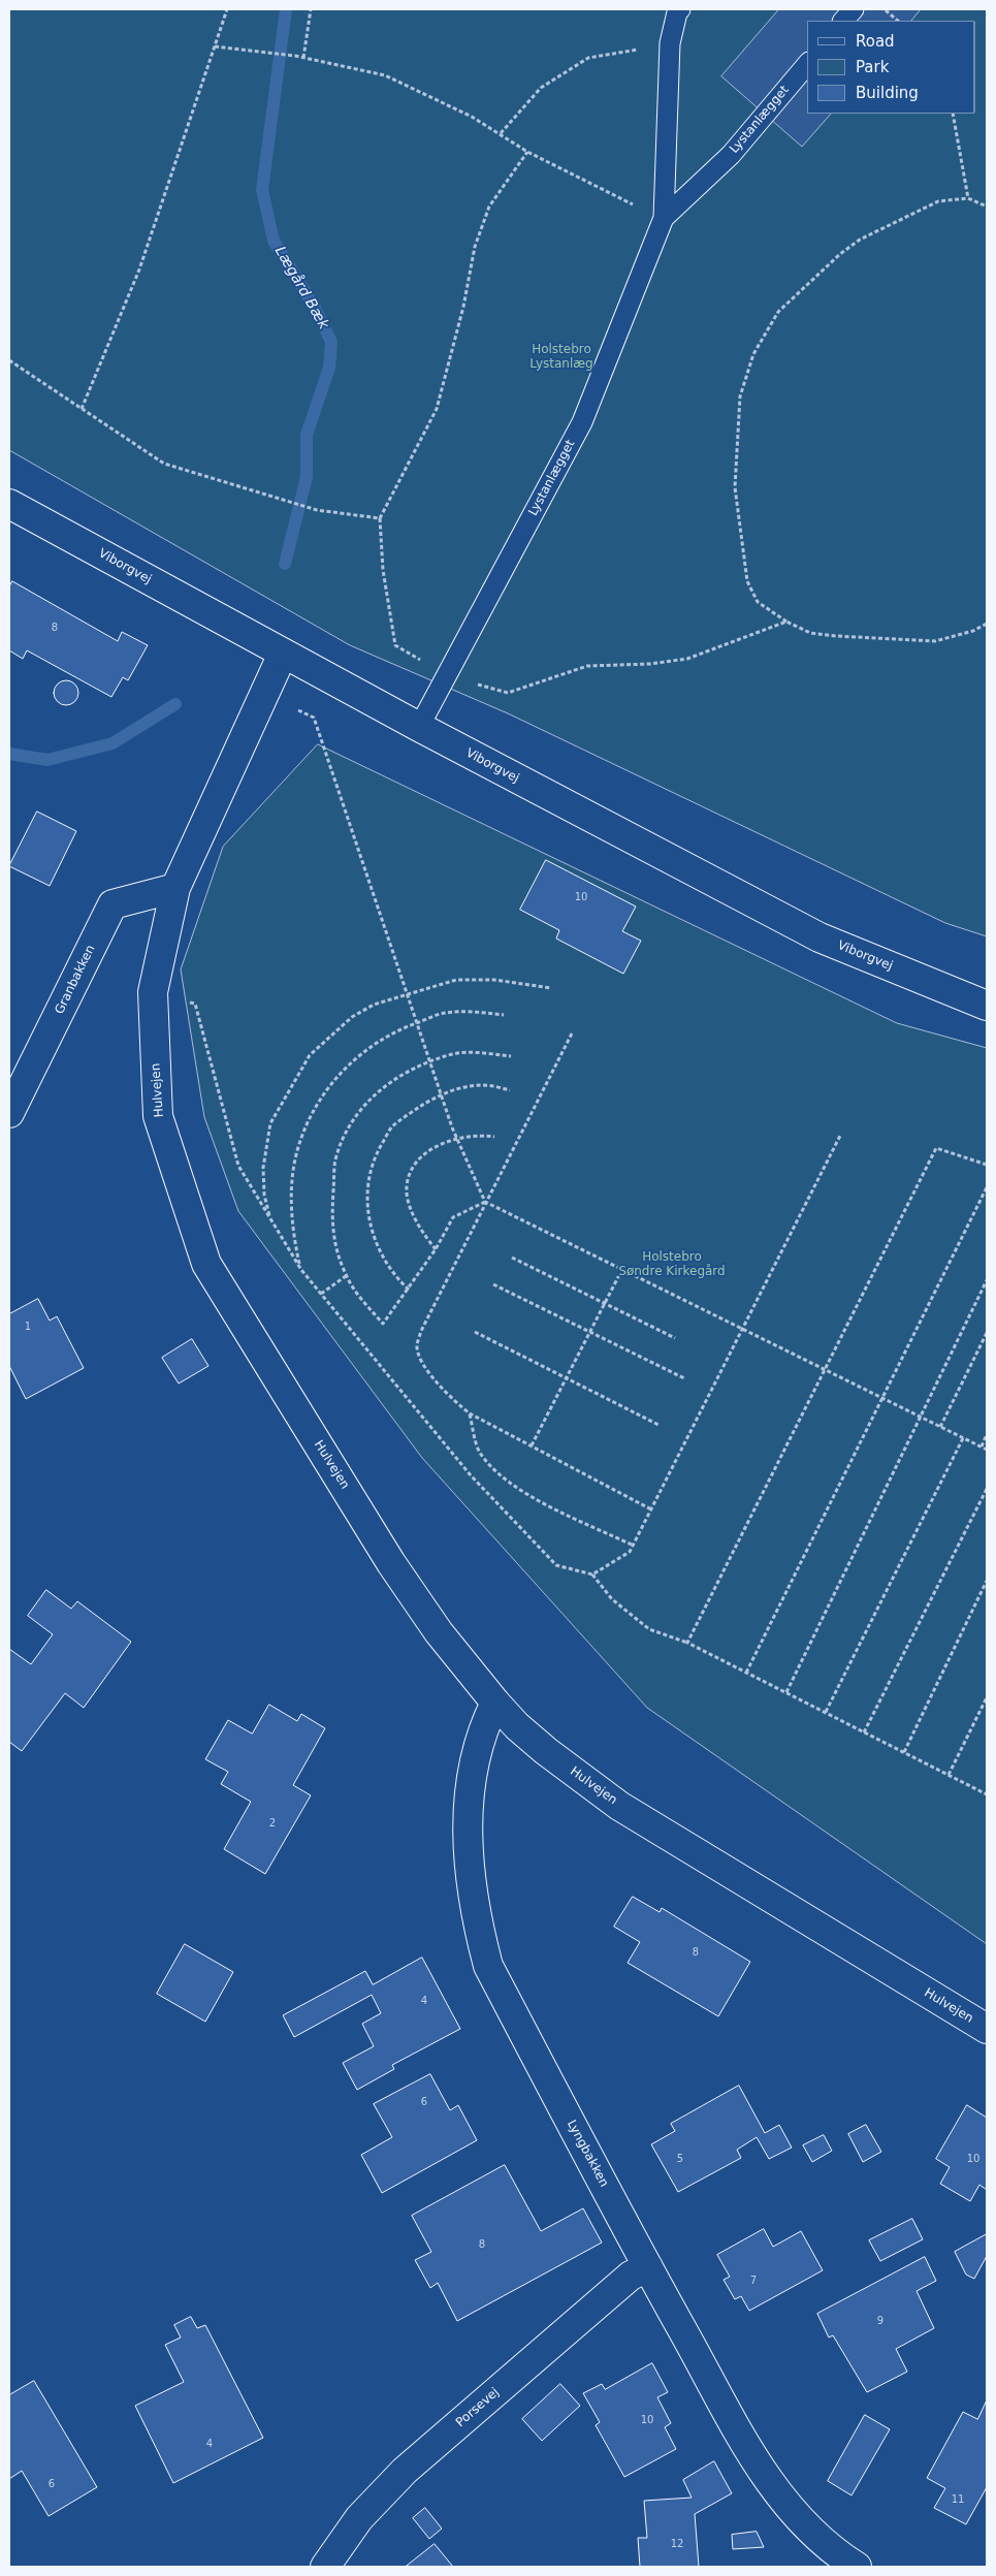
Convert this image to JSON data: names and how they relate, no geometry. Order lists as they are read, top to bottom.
{
  "streets": {
    "street": [
      "Viborgvej",
      "Granbakken",
      "Hulvejen",
      "Lyngbakken",
      "Porsevej"
    ],
    "lane": ["Lystanlægget"]
  },
  "crossings": [
    ["Lystanlægget", "Viborgvej"],
    ["Viborgvej", "Hulvejen"],
    ["Granbakken", "Hulvejen"],
    ["Hulvejen", "Lyngbakken"],
    ["Lyngbakken", "Porsevej"]
  ],
  "water": ["Lægård Bæk"],
  "parks": ["Holstebro Lystanlæg", "Holstebro Søndre Kirkegård"],
  "house_numbers": [
    "8",
    "10",
    "1",
    "2",
    "8",
    "4",
    "6",
    "5",
    "10",
    "8",
    "7",
    "9",
    "10",
    "4",
    "6",
    "11",
    "12"
  ],
  "legend": ["Road", "Park", "Building"]
}
